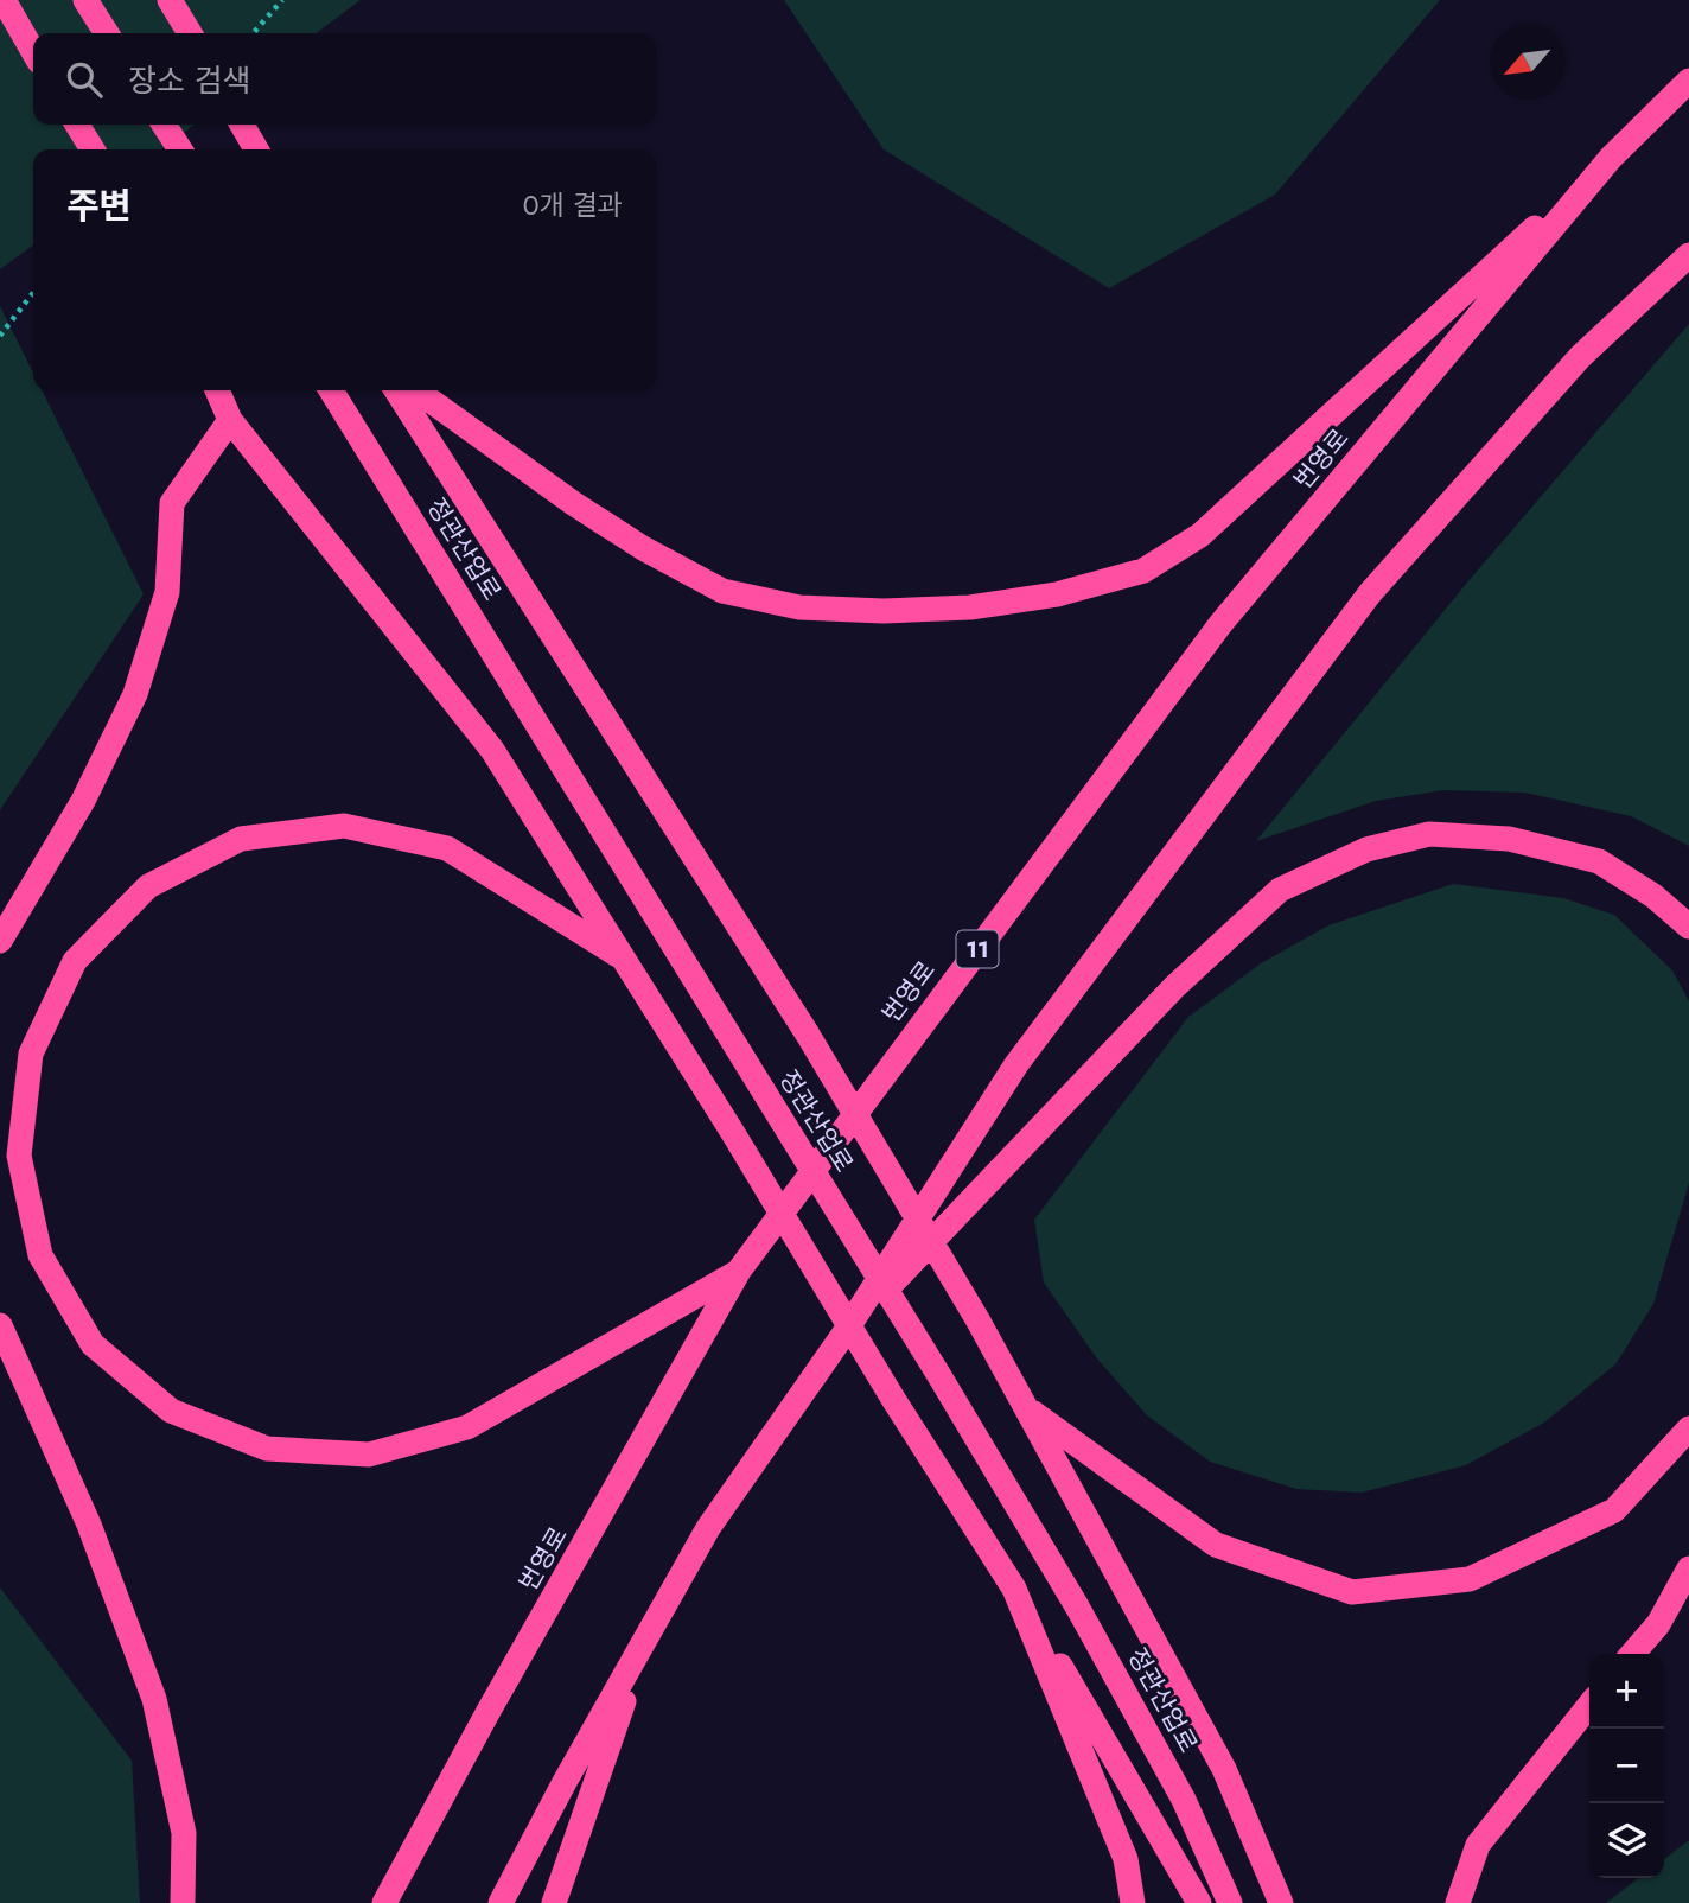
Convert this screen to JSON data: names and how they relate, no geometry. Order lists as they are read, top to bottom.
{
  "streets": {
    "highway": ["번영로", "정관산업로", "11"]
  },
  "north": "bottom left",
  "page": {
    "search": "장소 검색",
    "heading": ["주변", "0개 결과"],
    "map_buttons": ["+", "−"]
  }
}
